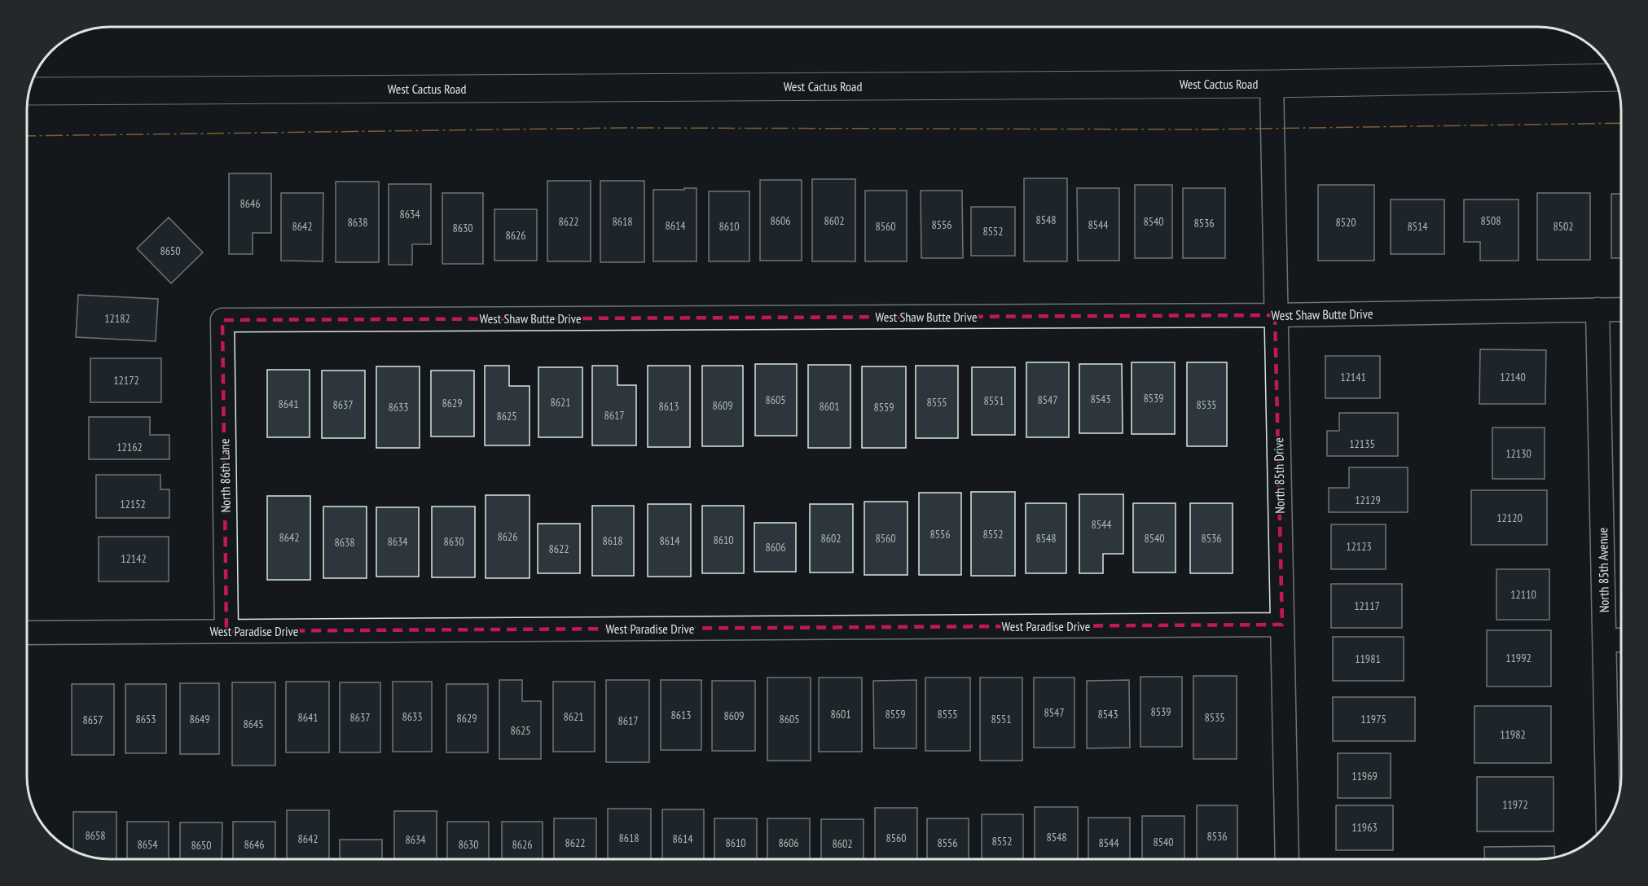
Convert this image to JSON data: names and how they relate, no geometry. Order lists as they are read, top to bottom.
{
  "streets": {
    "main road": ["West Cactus Road"],
    "street": [
      "West Shaw Butte Drive",
      "North 86th Lane",
      "North 85th Drive",
      "North 85th Avenue",
      "West Paradise Drive"
    ]
  },
  "crossings": [
    ["West Cactus Road", "North 85th Drive"],
    ["West Shaw Butte Drive", "North 86th Lane"],
    ["West Shaw Butte Drive", "North 85th Drive"],
    ["West Shaw Butte Drive", "North 85th Avenue"],
    ["North 86th Lane", "West Paradise Drive"],
    ["North 85th Drive", "West Paradise Drive"]
  ],
  "house_numbers": [
    "8646",
    "8634",
    "8548",
    "8606",
    "8602",
    "8508",
    "8622",
    "8618",
    "8540",
    "8638",
    "8520",
    "8536",
    "8556",
    "8544",
    "8614",
    "8642",
    "8610",
    "8560",
    "8514",
    "8502",
    "8630",
    "8552",
    "8626",
    "8650",
    "12182",
    "12141",
    "12140",
    "12172",
    "8539",
    "8543",
    "8605",
    "8547",
    "8551",
    "8621",
    "8555",
    "8629",
    "8641",
    "8637",
    "8535",
    "8609",
    "8613",
    "8601",
    "8633",
    "8559",
    "8617",
    "8625",
    "12135",
    "12162",
    "12130",
    "12129",
    "12152",
    "12120",
    "8544",
    "8556",
    "8552",
    "8626",
    "8642",
    "8602",
    "8560",
    "8548",
    "8540",
    "8536",
    "8610",
    "8618",
    "8614",
    "8634",
    "8630",
    "8638",
    "12123",
    "8606",
    "8622",
    "12142",
    "12110",
    "12117",
    "11992",
    "11981",
    "8539",
    "8547",
    "8601",
    "8559",
    "8555",
    "8543",
    "8613",
    "8609",
    "8633",
    "8621",
    "8641",
    "8637",
    "8535",
    "8629",
    "8653",
    "8649",
    "8605",
    "8551",
    "11975",
    "8657",
    "8617",
    "8645",
    "8625",
    "11982",
    "11969",
    "11972",
    "11963",
    "8658",
    "8536",
    "8548",
    "8618",
    "8560",
    "8642",
    "8614",
    "8634",
    "8552",
    "8540",
    "8622",
    "8610",
    "8606",
    "8556",
    "8544",
    "8602",
    "8654",
    "8646",
    "8630",
    "8626",
    "8650"
  ]
}
